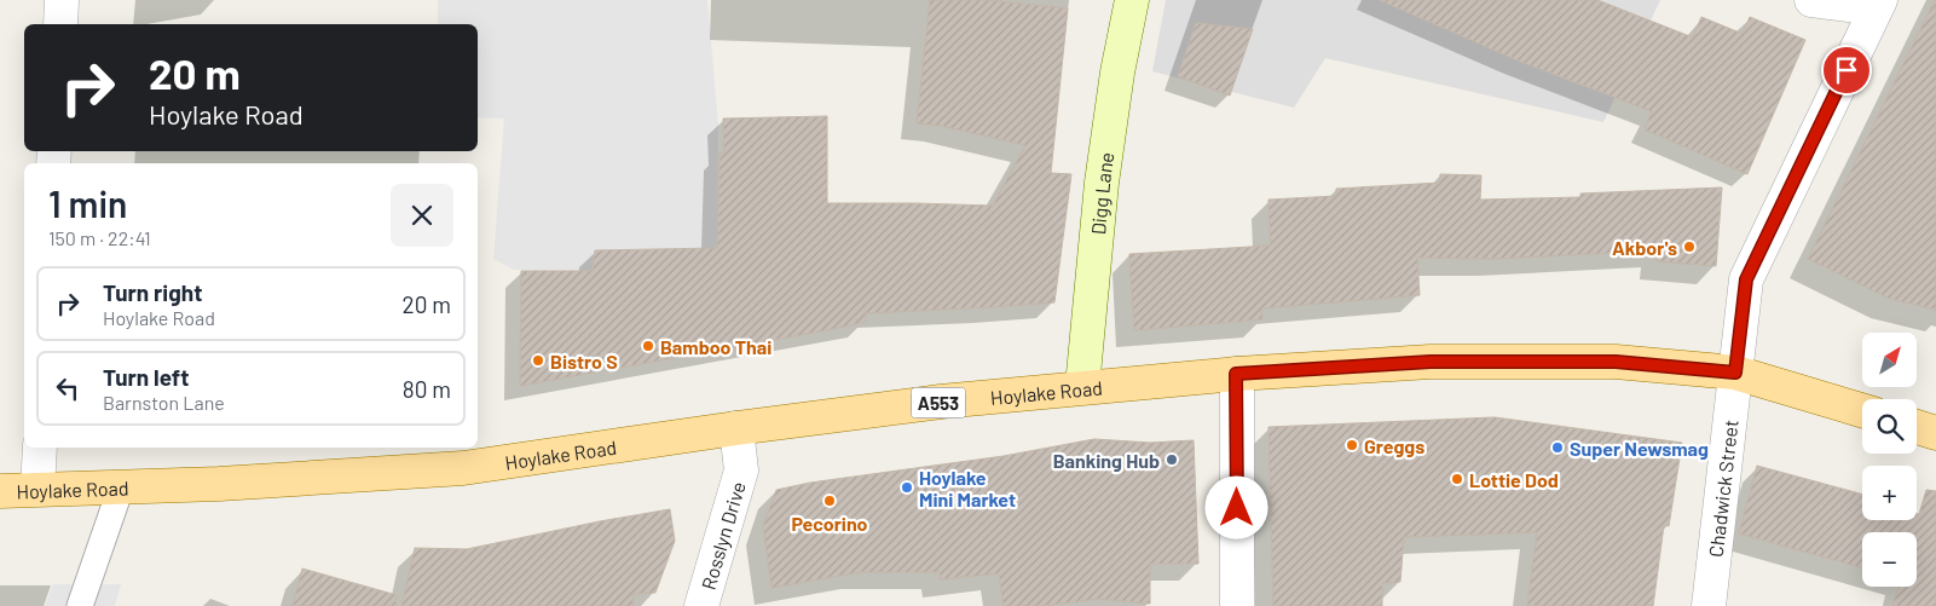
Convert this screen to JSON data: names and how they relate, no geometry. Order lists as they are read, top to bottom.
{
  "streets": {
    "main road": ["Hoylake Road", "A553"],
    "street": ["Digg Lane", "Chadwick Street", "Rosslyn Drive"]
  },
  "crossings": [
    ["Digg Lane", "Hoylake Road"],
    ["Hoylake Road", "Chadwick Street"],
    ["Hoylake Road", "Rosslyn Drive"]
  ],
  "places": [
    "Akbor's",
    "Bamboo Thai",
    "Bistro S",
    "Greggs",
    "Super Newsmag",
    "Banking Hub",
    "Lottie Dod",
    "Hoylake Mini Market",
    "Pecorino"
  ],
  "north": "top right",
  "page": {
    "turn": ["20 m", "Hoylake Road"],
    "heading": ["1 min", "150 m · 22:41"],
    "list": [
      {
        "name": "Turn right",
        "note": "Hoylake Road",
        "value": "20 m"
      },
      {
        "name": "Turn left",
        "note": "Barnston Lane",
        "value": "80 m"
      }
    ],
    "map_buttons": ["+", "−"]
  }
}
